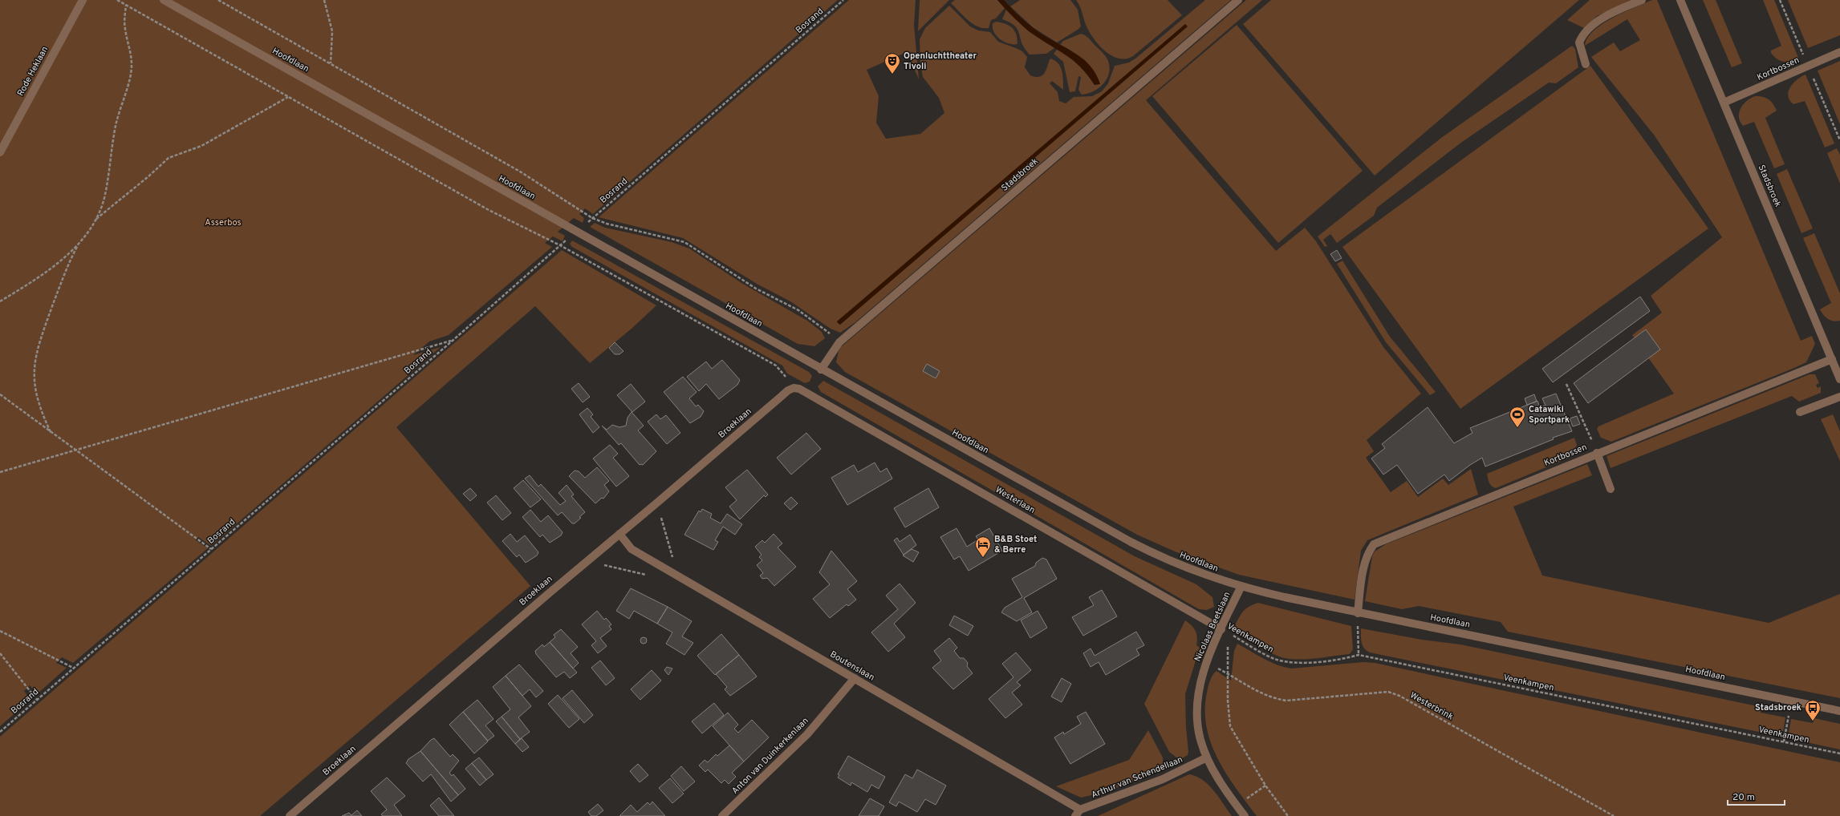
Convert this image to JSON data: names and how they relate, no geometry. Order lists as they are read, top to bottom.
{
  "streets": {
    "street": [
      "Hoofdlaan",
      "Kortbossen",
      "Rode Heklaan",
      "Stadsbroek",
      "Broeklaan",
      "Westerlaan",
      "Nicolaas Beetslaan",
      "Boutenslaan",
      "Anton van Duinkerkenlaan",
      "Arthur van Schendellaan"
    ],
    "path": ["Bosrand", "Veenkampen", "Westerbrink"]
  },
  "crossings": [
    ["Bosrand", "Hoofdlaan"],
    ["Hoofdlaan", "Kortbossen"],
    ["Hoofdlaan", "Stadsbroek"],
    ["Hoofdlaan", "Nicolaas Beetslaan"],
    ["Kortbossen", "Stadsbroek"],
    ["Broeklaan", "Westerlaan"],
    ["Broeklaan", "Boutenslaan"],
    ["Westerlaan", "Nicolaas Beetslaan"],
    ["Westerlaan", "Veenkampen"],
    ["Nicolaas Beetslaan", "Veenkampen"],
    ["Nicolaas Beetslaan", "Arthur van Schendellaan"],
    ["Boutenslaan", "Anton van Duinkerkenlaan"],
    ["Boutenslaan", "Arthur van Schendellaan"]
  ],
  "parks": ["Asserbos"],
  "places": {
    "theatre": ["Openluchttheater Tivoli"],
    "sports": ["Catawiki Sportpark"],
    "hotel": ["B&B Stoet & Berre"],
    "bus stop": ["Stadsbroek"]
  },
  "scale_bar": "20 m"
}
